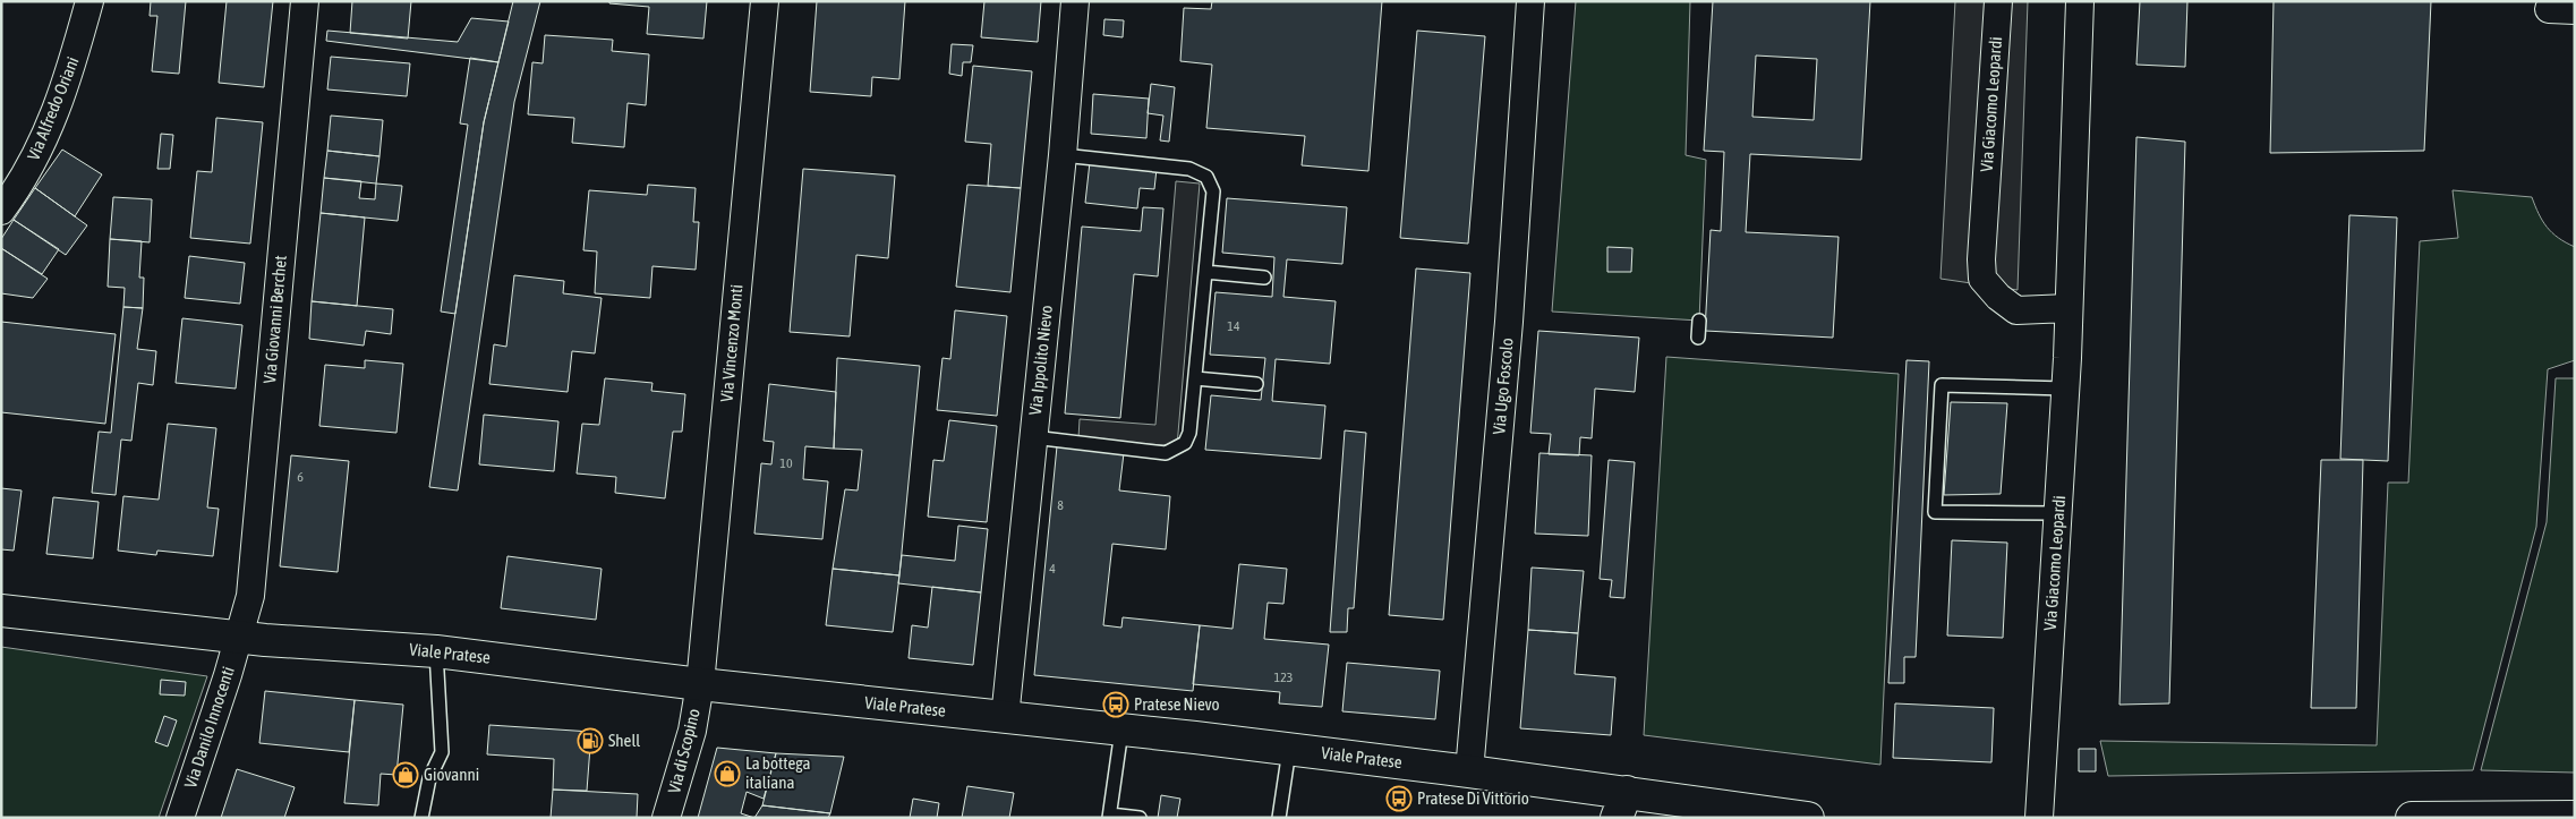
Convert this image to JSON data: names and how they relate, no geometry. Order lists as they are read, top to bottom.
{
  "streets": {
    "street": [
      "Via Giacomo Leopardi",
      "Via Alfredo Oriani",
      "Via Giovanni Berchet",
      "Via Vincenzo Monti",
      "Via Ippolito Nievo",
      "Via Ugo Foscolo",
      "Viale Pratese",
      "Via Danilo Innocenti",
      "Via di Scopino"
    ]
  },
  "crossings": [
    ["Via Giovanni Berchet", "Viale Pratese"],
    ["Via Giovanni Berchet", "Via Danilo Innocenti"],
    ["Via Vincenzo Monti", "Viale Pratese"],
    ["Via Vincenzo Monti", "Via di Scopino"],
    ["Via Ippolito Nievo", "Viale Pratese"],
    ["Via Ugo Foscolo", "Viale Pratese"],
    ["Viale Pratese", "Via Danilo Innocenti"],
    ["Viale Pratese", "Via di Scopino"]
  ],
  "places": {
    "bus stop": ["Pratese Nievo", "Pratese Di Vittorio"],
    "fuel station": ["Shell"],
    "shop": ["La bottega italiana", "Giovanni"]
  },
  "house_numbers": [
    "14",
    "10",
    "6",
    "8",
    "4",
    "123"
  ]
}
